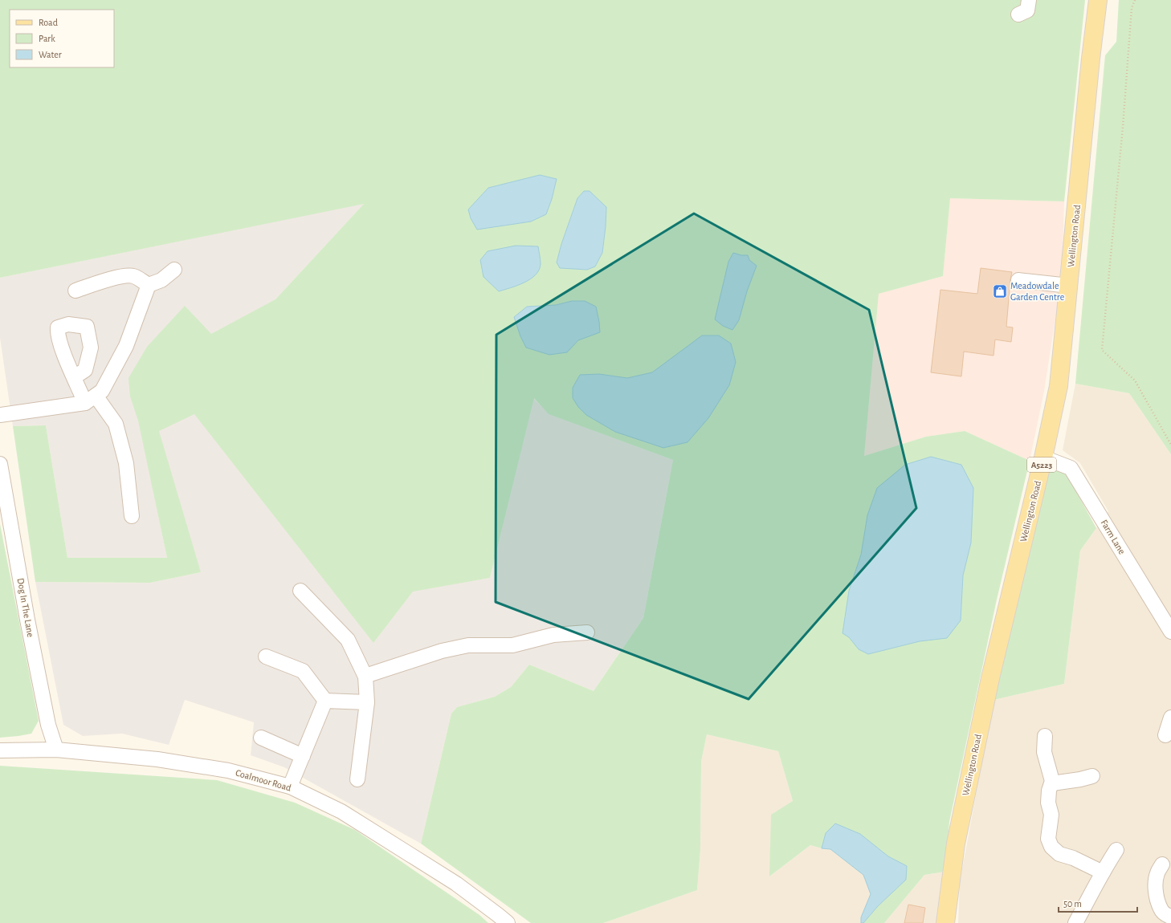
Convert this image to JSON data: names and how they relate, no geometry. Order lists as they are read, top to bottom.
{
  "streets": {
    "main road": ["Wellington Road", "A5223"],
    "street": ["Farm Lane", "Dog In The Lane", "Coalmoor Road"]
  },
  "crossings": [
    ["Wellington Road", "Farm Lane"],
    ["Dog In The Lane", "Coalmoor Road"]
  ],
  "places": {
    "shop": ["Meadowdale Garden Centre"]
  },
  "legend": ["Road", "Park", "Water"],
  "scale_bar": "50 m"
}
